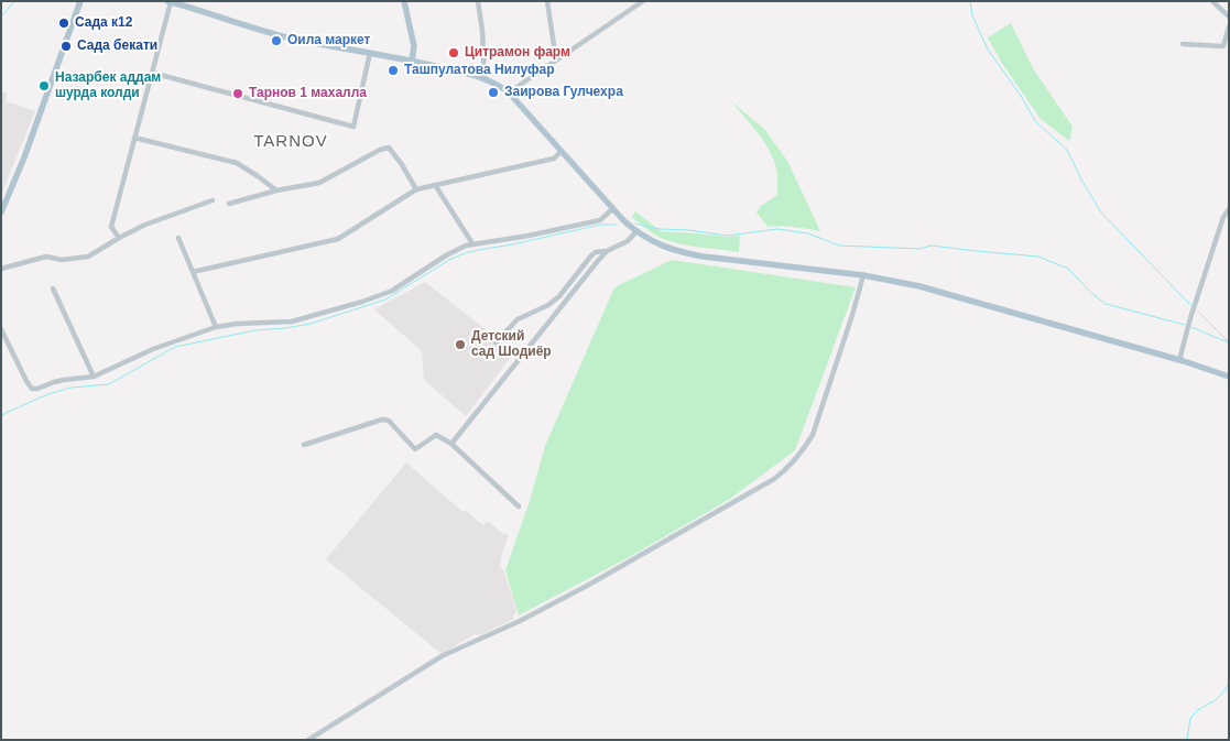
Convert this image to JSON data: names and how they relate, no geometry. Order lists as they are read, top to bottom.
{
  "districts": ["TARNOV"],
  "places": [
    "Сада к12",
    "Оила маркет",
    "Сада бекати",
    "Цитрамон фарм",
    "Ташпулатова Нилуфар",
    "Назарбек аддам шурда колди",
    "Заирова Гулчехра",
    "Тарнов 1 махалла",
    "Детский сад Шодиёр"
  ]
}
